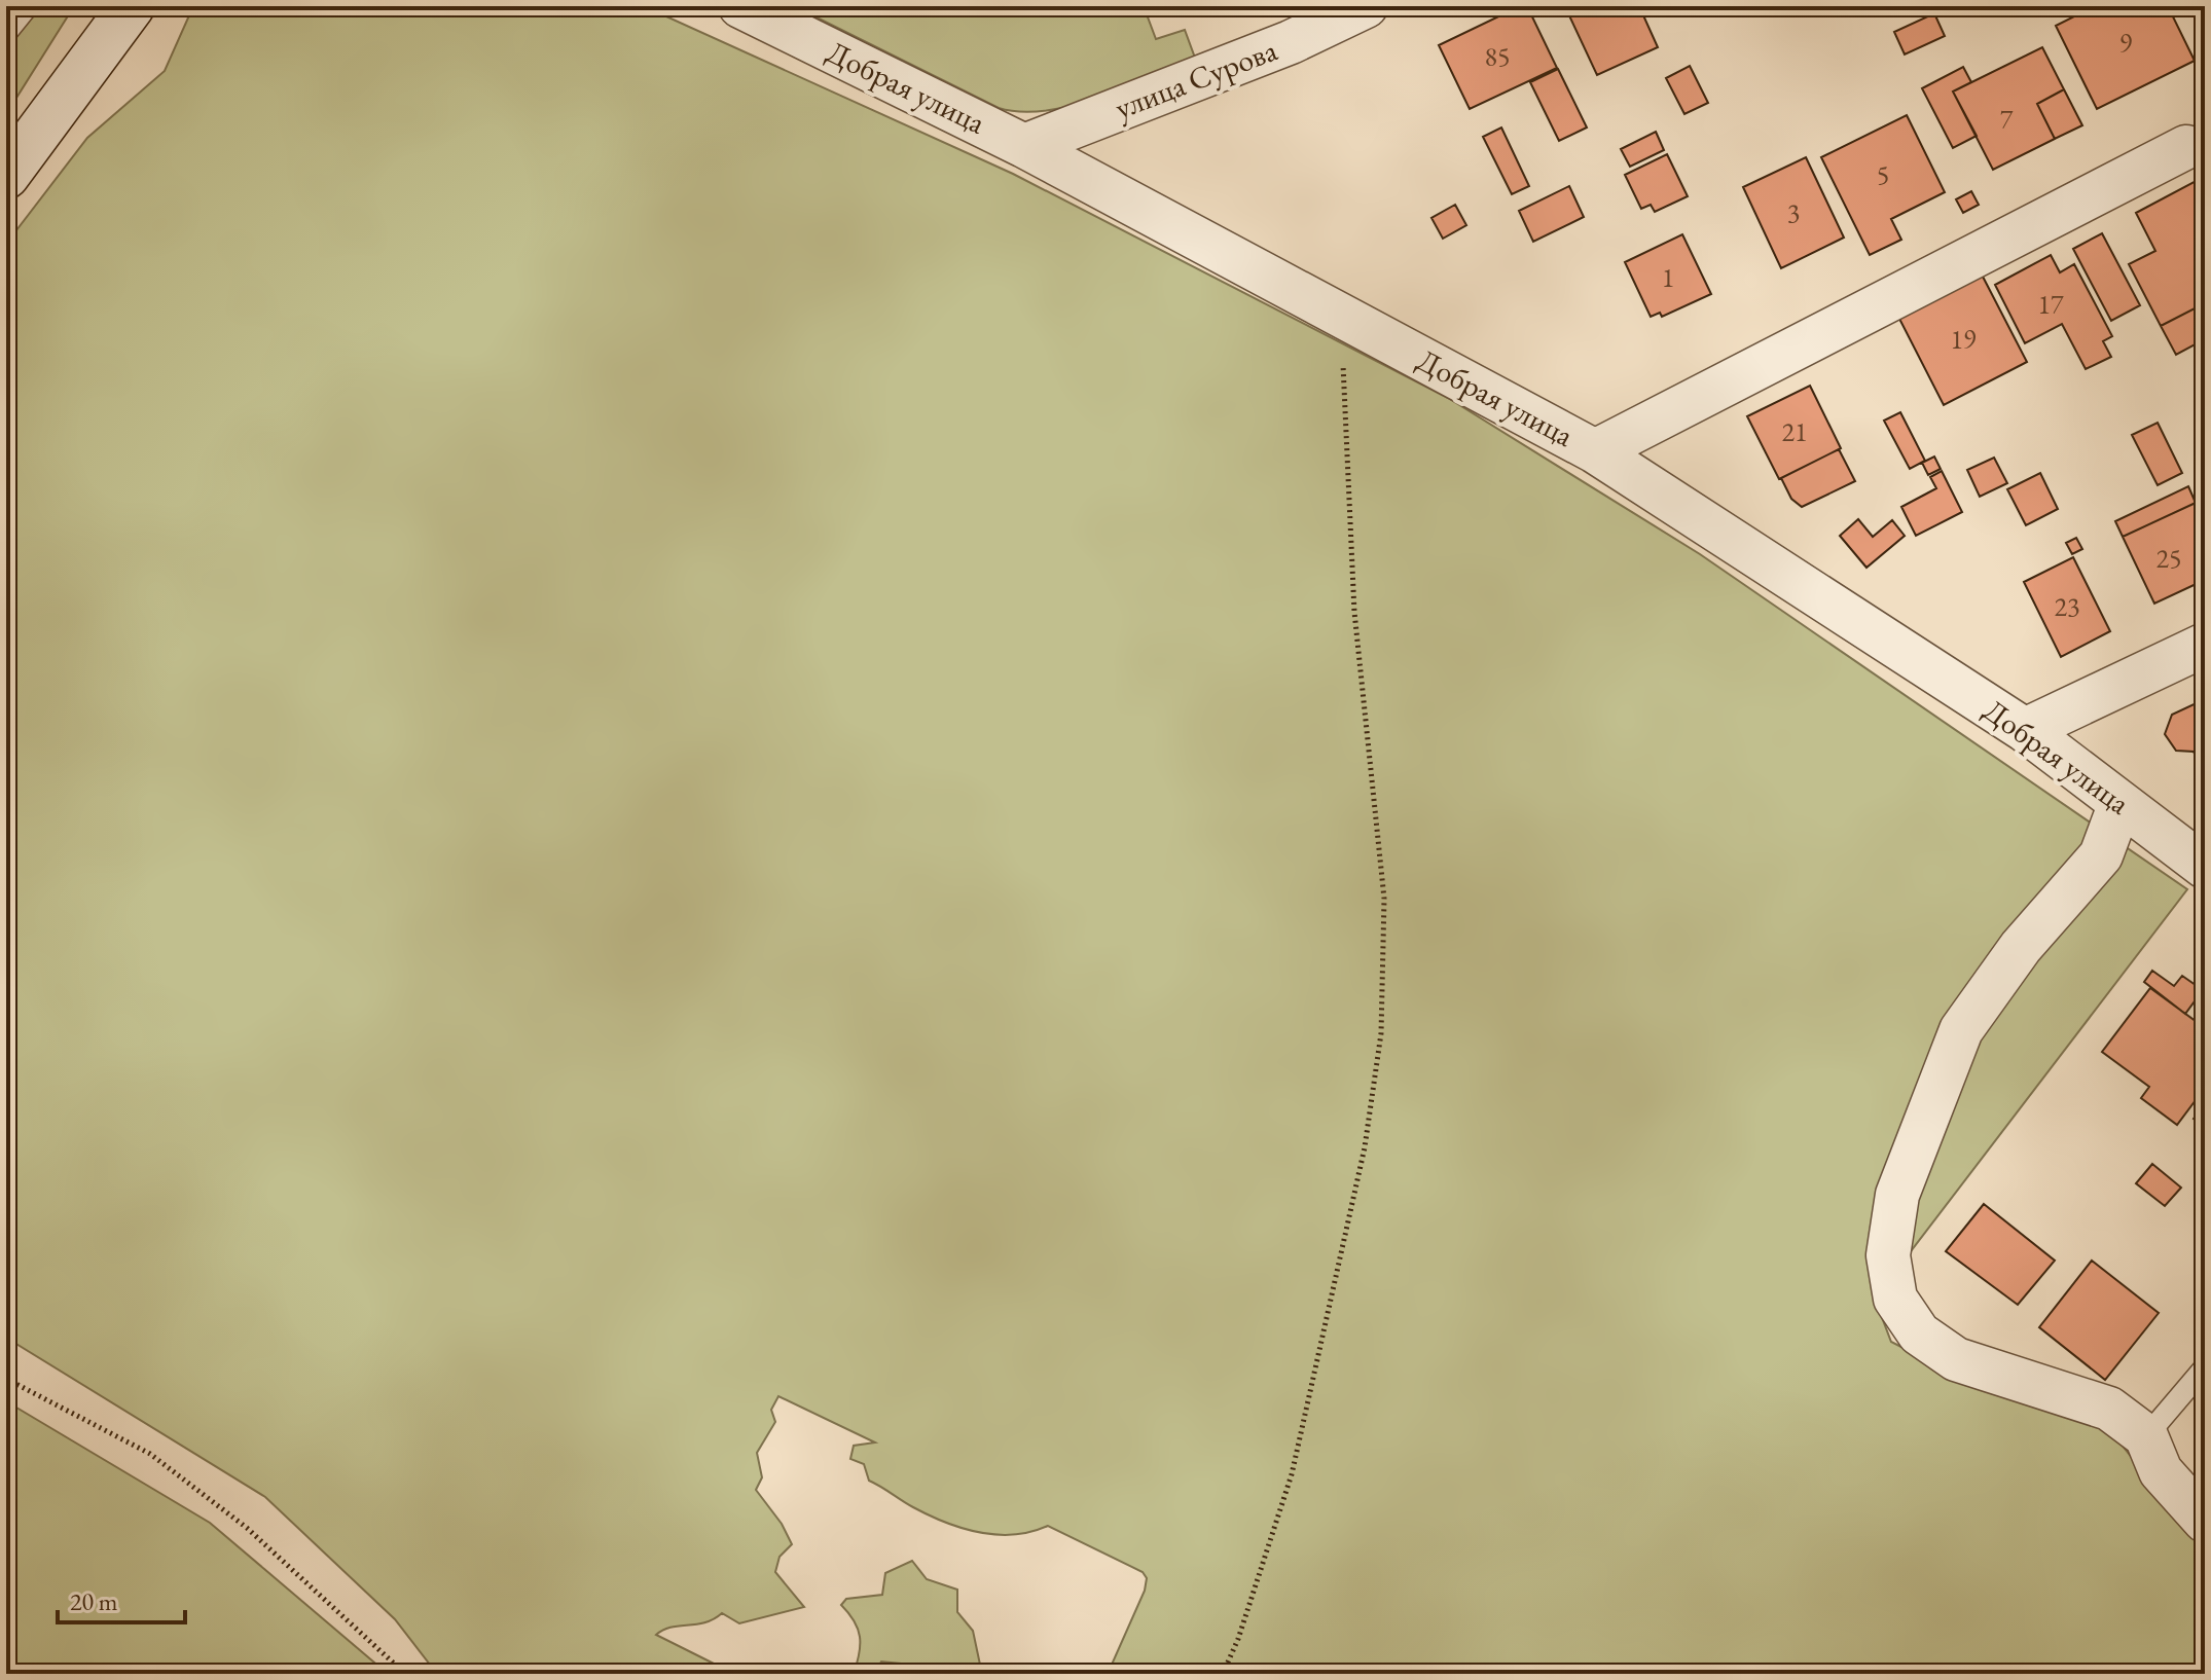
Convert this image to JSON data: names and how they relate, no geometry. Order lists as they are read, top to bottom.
{
  "streets": {
    "street": ["улица Сурова", "Добрая улица"]
  },
  "crossings": [
    ["улица Сурова", "Добрая улица"]
  ],
  "house_numbers": [
    "9",
    "85",
    "7",
    "5",
    "3",
    "1",
    "17",
    "19",
    "21",
    "25",
    "23"
  ],
  "scale_bar": "20 m"
}
